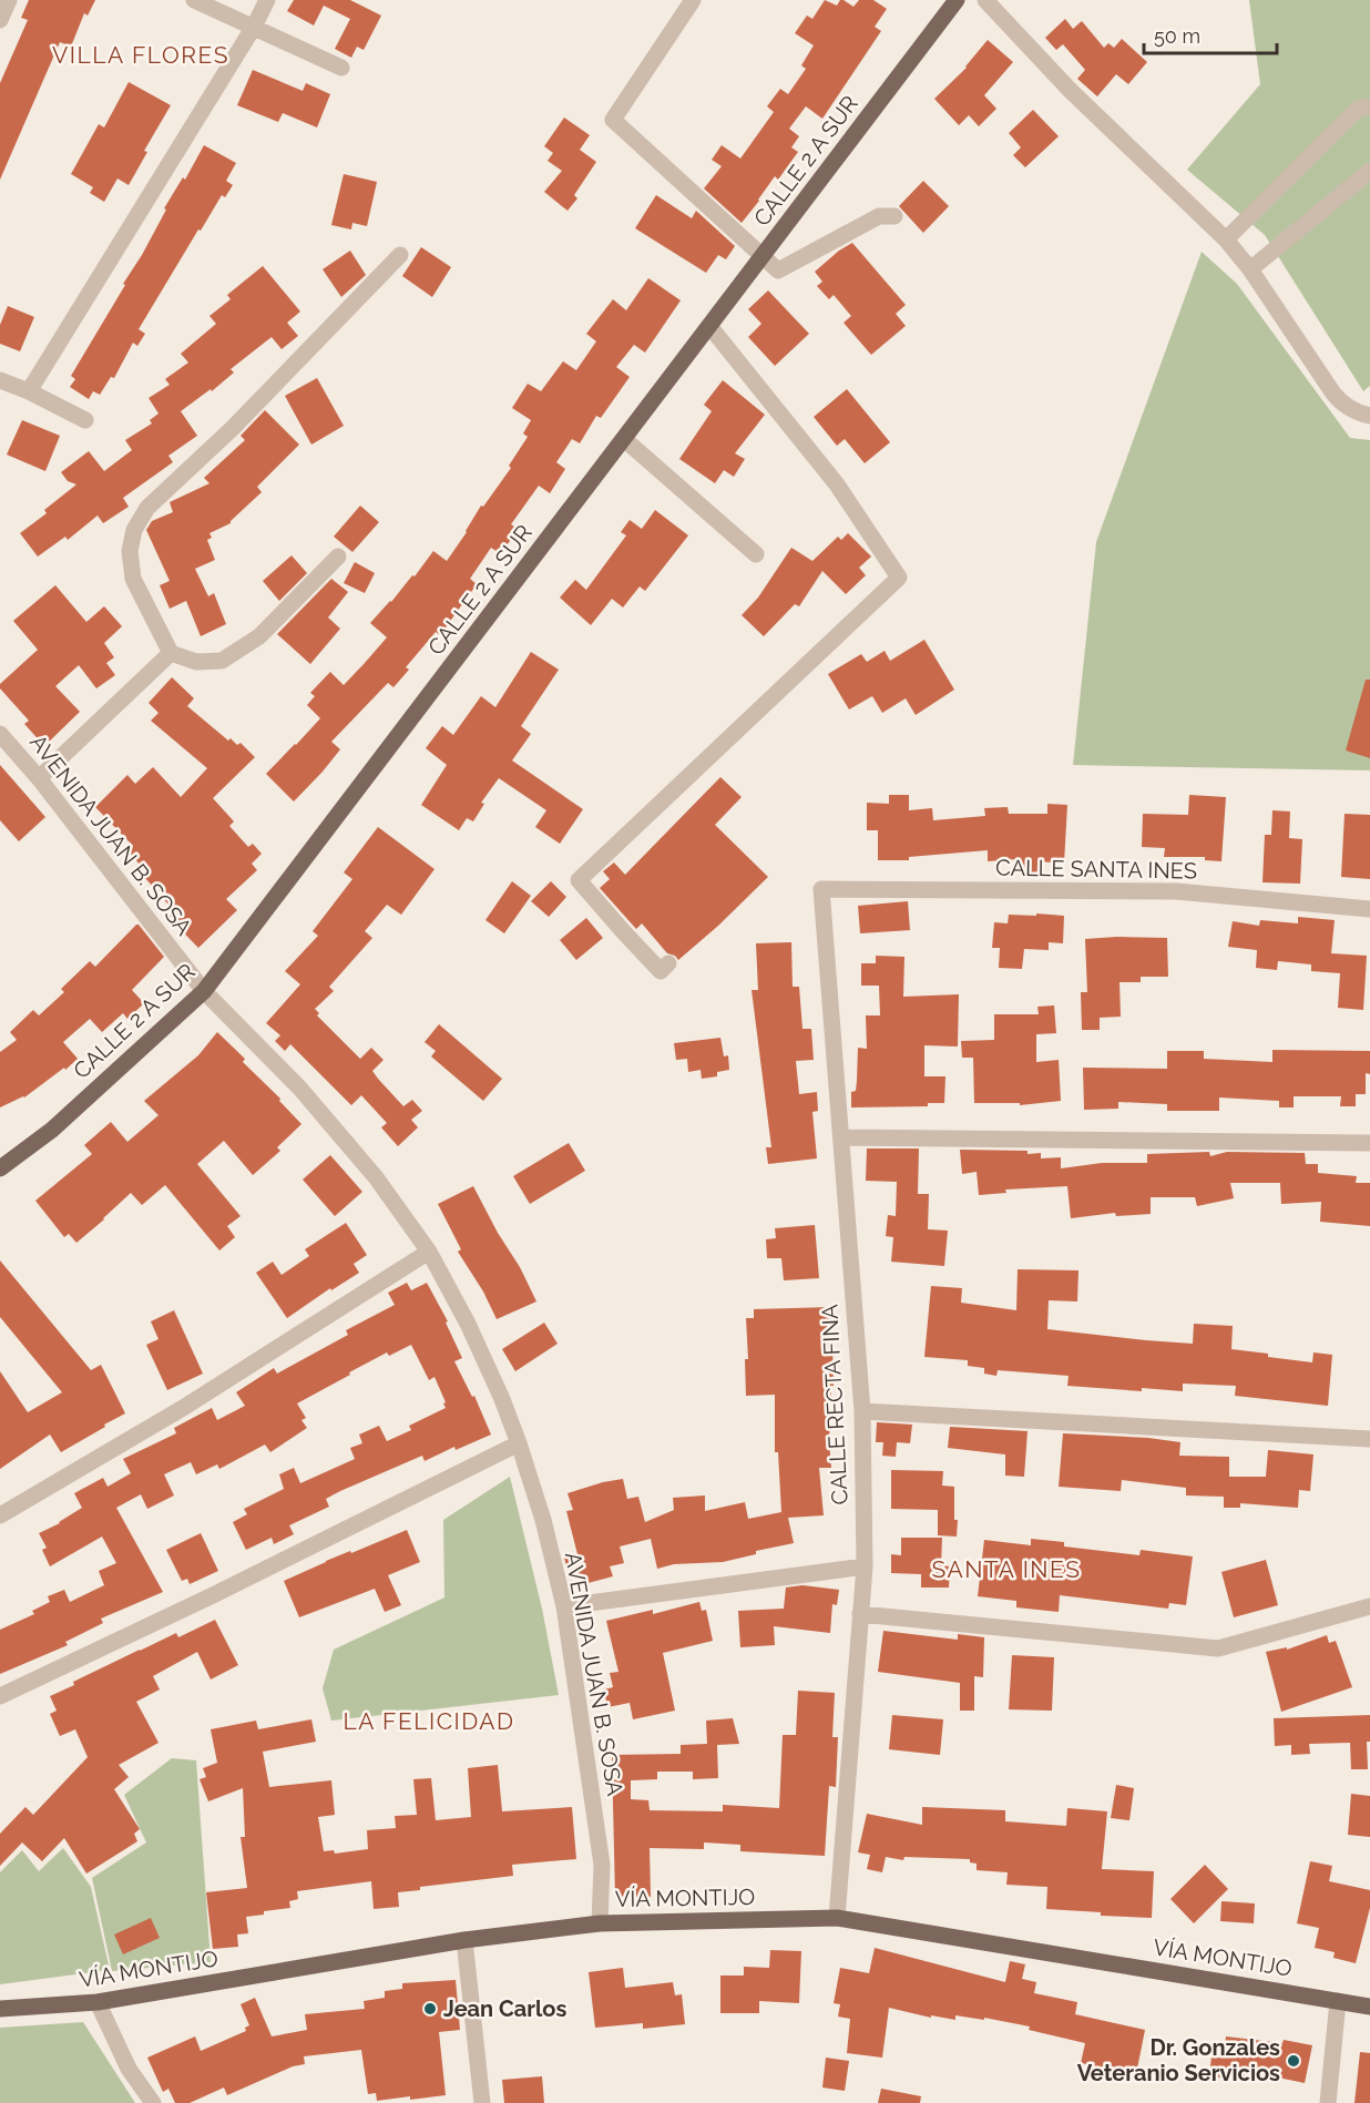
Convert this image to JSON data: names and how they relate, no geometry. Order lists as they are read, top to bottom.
{
  "streets": {
    "main road": ["CALLE 2 A SUR", "VÍA MONTIJO"],
    "street": ["AVENIDA JUAN B. SOSA", "CALLE SANTA INES", "CALLE RECTA FINA"]
  },
  "crossings": [
    ["CALLE 2 A SUR", "AVENIDA JUAN B. SOSA"],
    ["AVENIDA JUAN B. SOSA", "VÍA MONTIJO"],
    ["CALLE SANTA INES", "CALLE RECTA FINA"],
    ["CALLE RECTA FINA", "VÍA MONTIJO"]
  ],
  "districts": ["VILLA FLORES", "SANTA INES", "LA FELICIDAD"],
  "places": ["Jean Carlos", "Dr. Gonzales Veteranio Servicios"],
  "scale_bar": "50 m"
}
